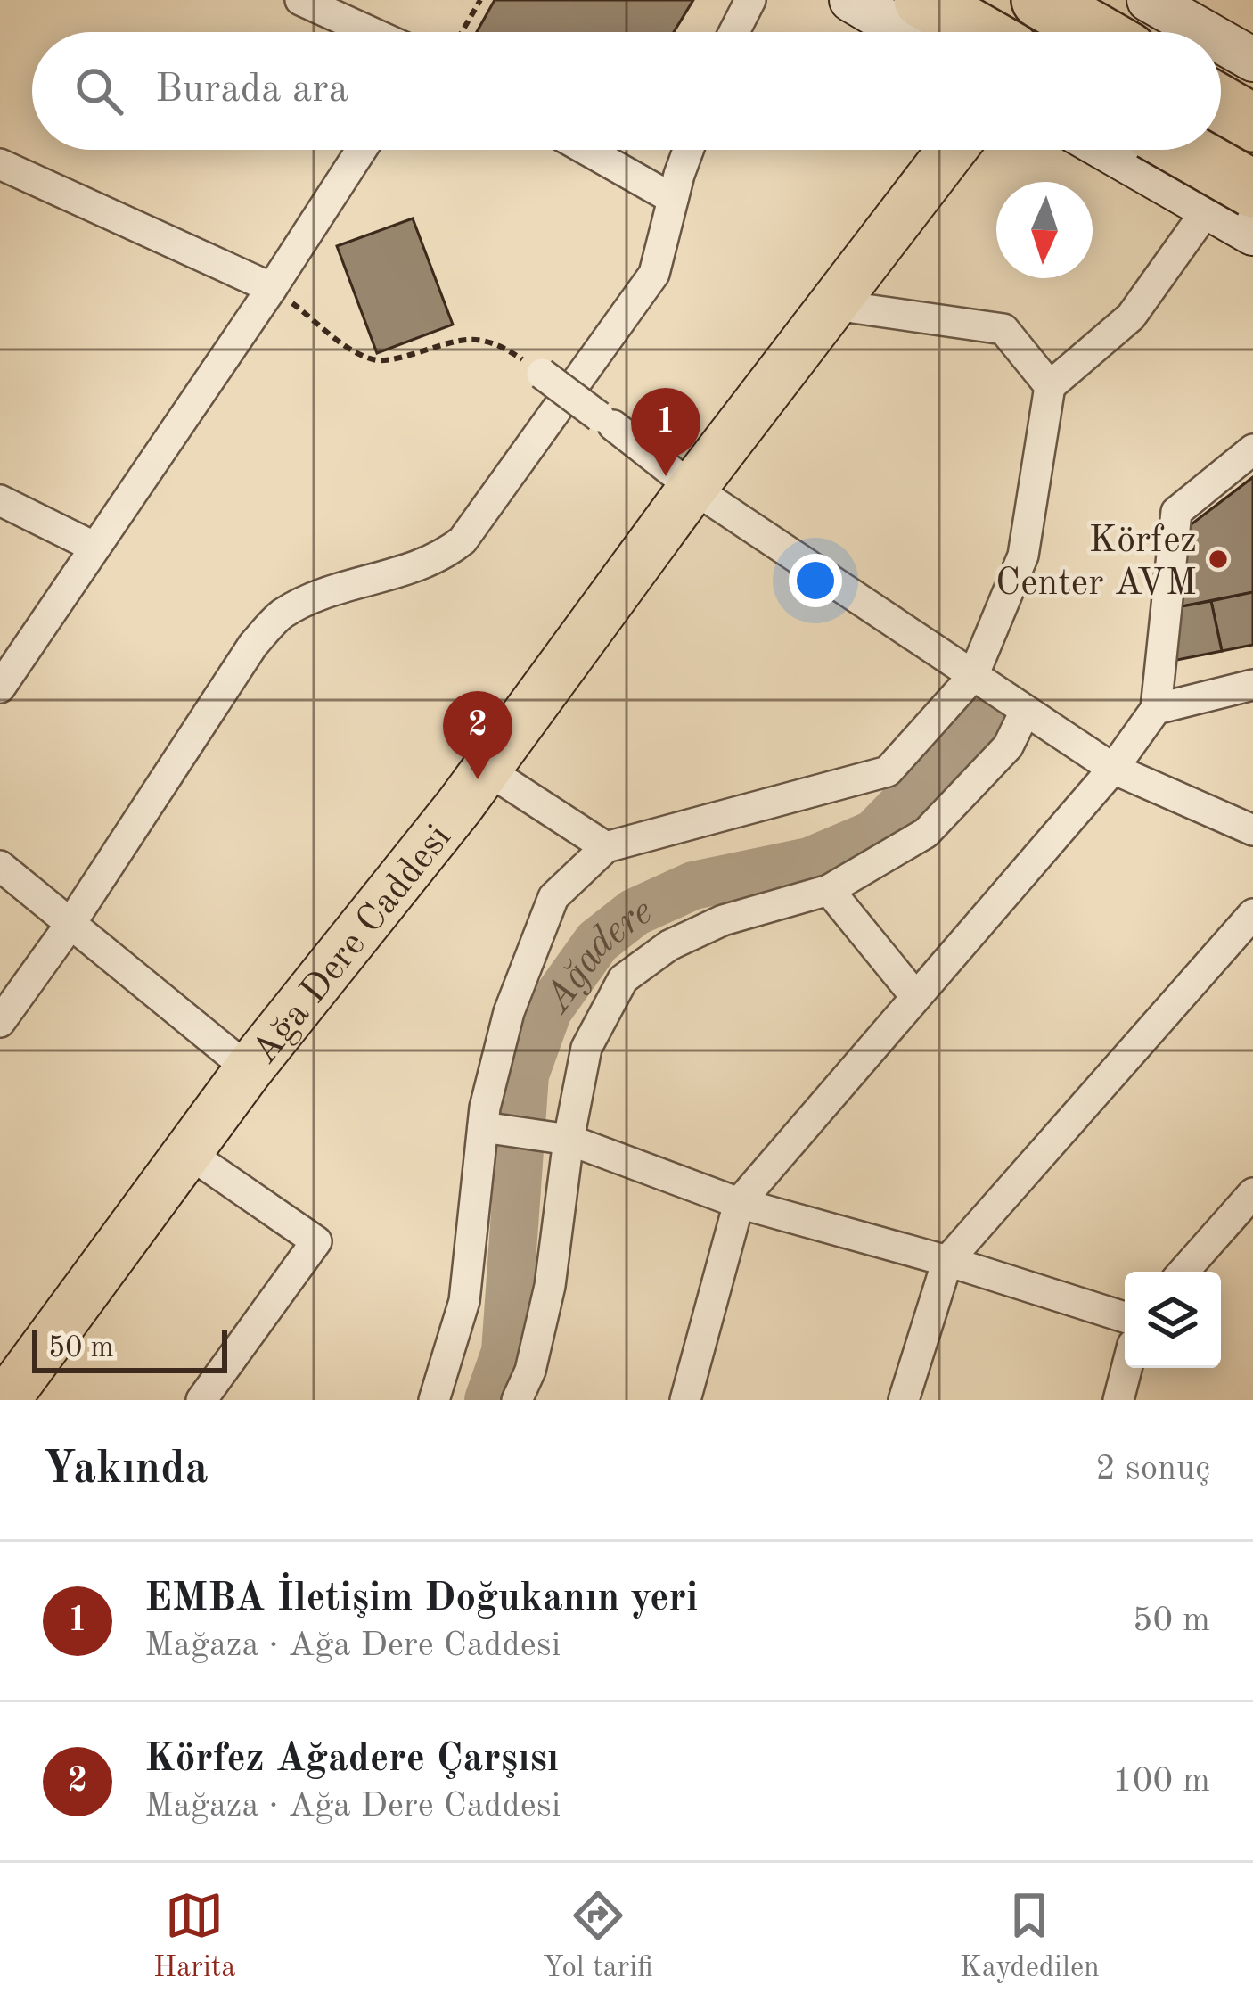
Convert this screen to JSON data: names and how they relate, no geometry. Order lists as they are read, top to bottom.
{
  "streets": {
    "main road": ["Ağa Dere Caddesi"]
  },
  "water": ["Ağadere"],
  "places": ["Körfez Center AVM"],
  "scale_bar": "50 m",
  "north": "bottom",
  "page": {
    "search": "Burada ara",
    "pins": ["1", "2"],
    "scale": "50 m",
    "heading": ["Yakında", "2 sonuç"],
    "list": [
      {
        "mark": "1",
        "name": "EMBA İletişim Doğukanın yeri",
        "note": "Mağaza · Ağa Dere Caddesi",
        "value": "50 m"
      },
      {
        "mark": "2",
        "name": "Körfez Ağadere Çarşısı",
        "note": "Mağaza · Ağa Dere Caddesi",
        "value": "100 m"
      }
    ],
    "nav": ["Harita", "Yol tarifi", "Kaydedilen"]
  }
}
